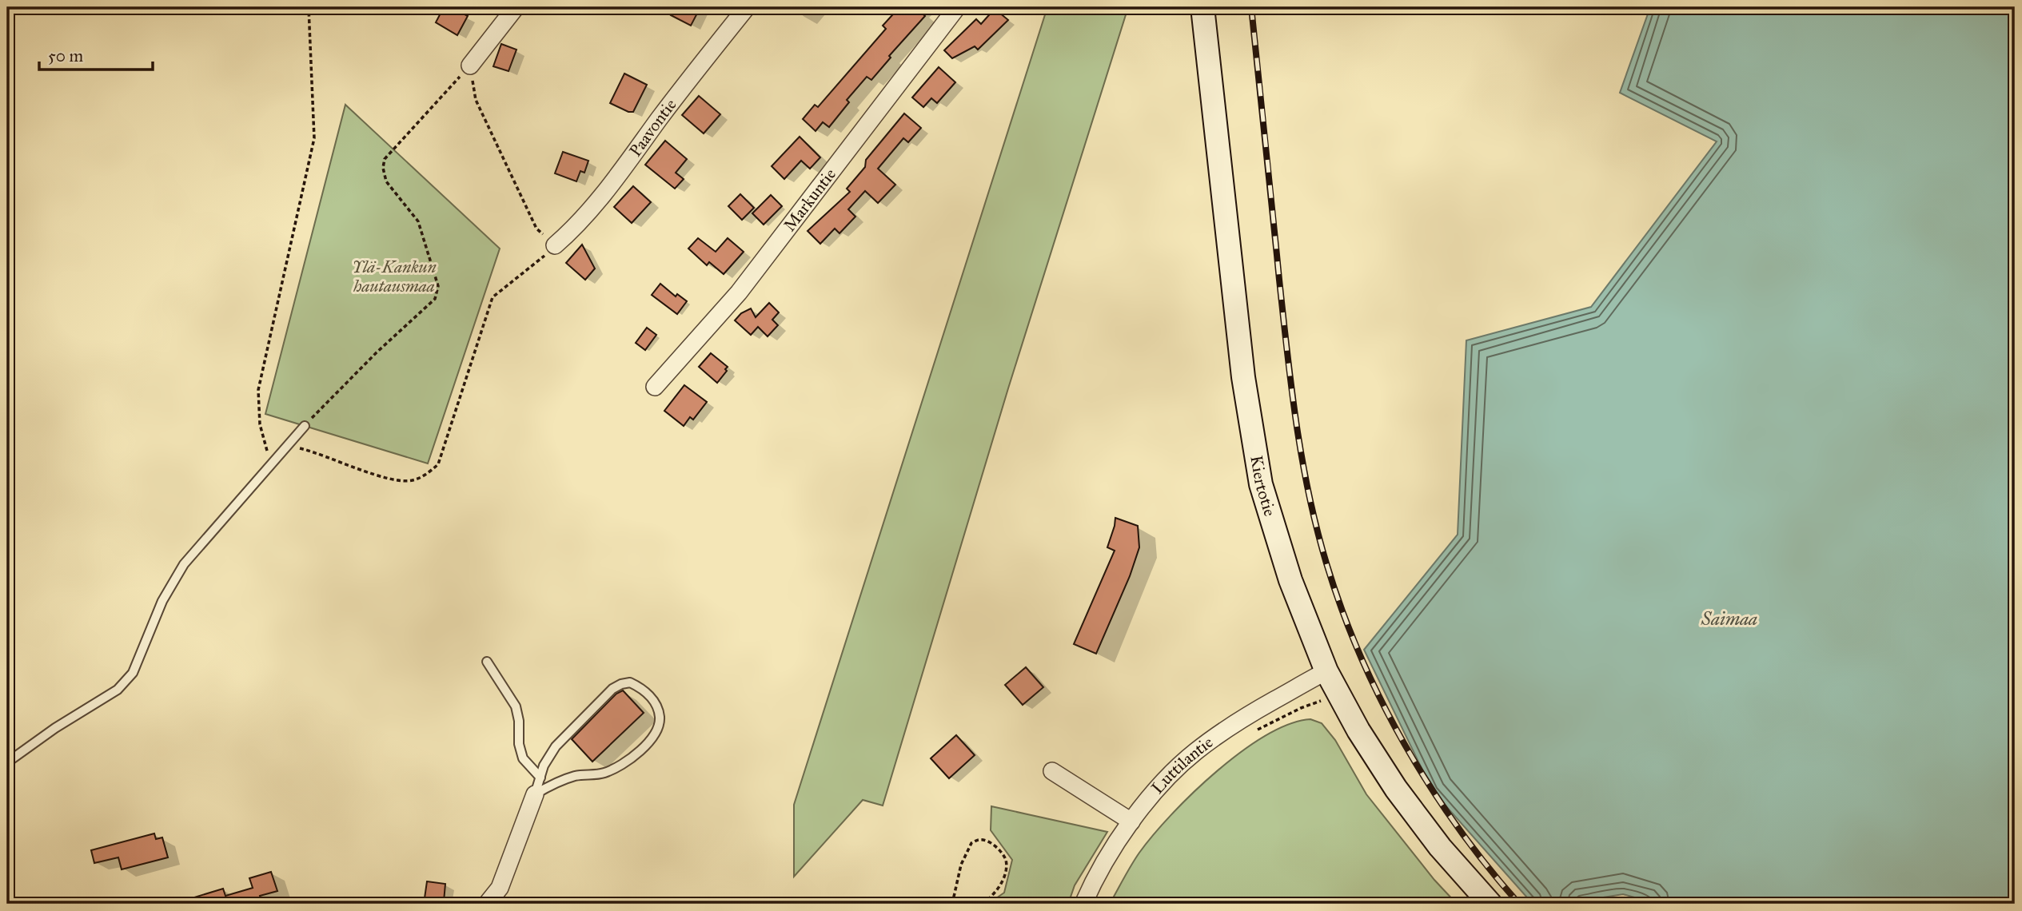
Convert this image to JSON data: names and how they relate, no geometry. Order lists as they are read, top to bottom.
{
  "streets": {
    "street": [
      "Paavontie",
      "Markuntie",
      "Kiertotie",
      "Luttilantie"
    ]
  },
  "crossings": [
    ["Kiertotie", "Luttilantie"]
  ],
  "water": ["Saimaa"],
  "parks": ["Ylä-Kankun hautausmaa"],
  "scale_bar": "50 m"
}
